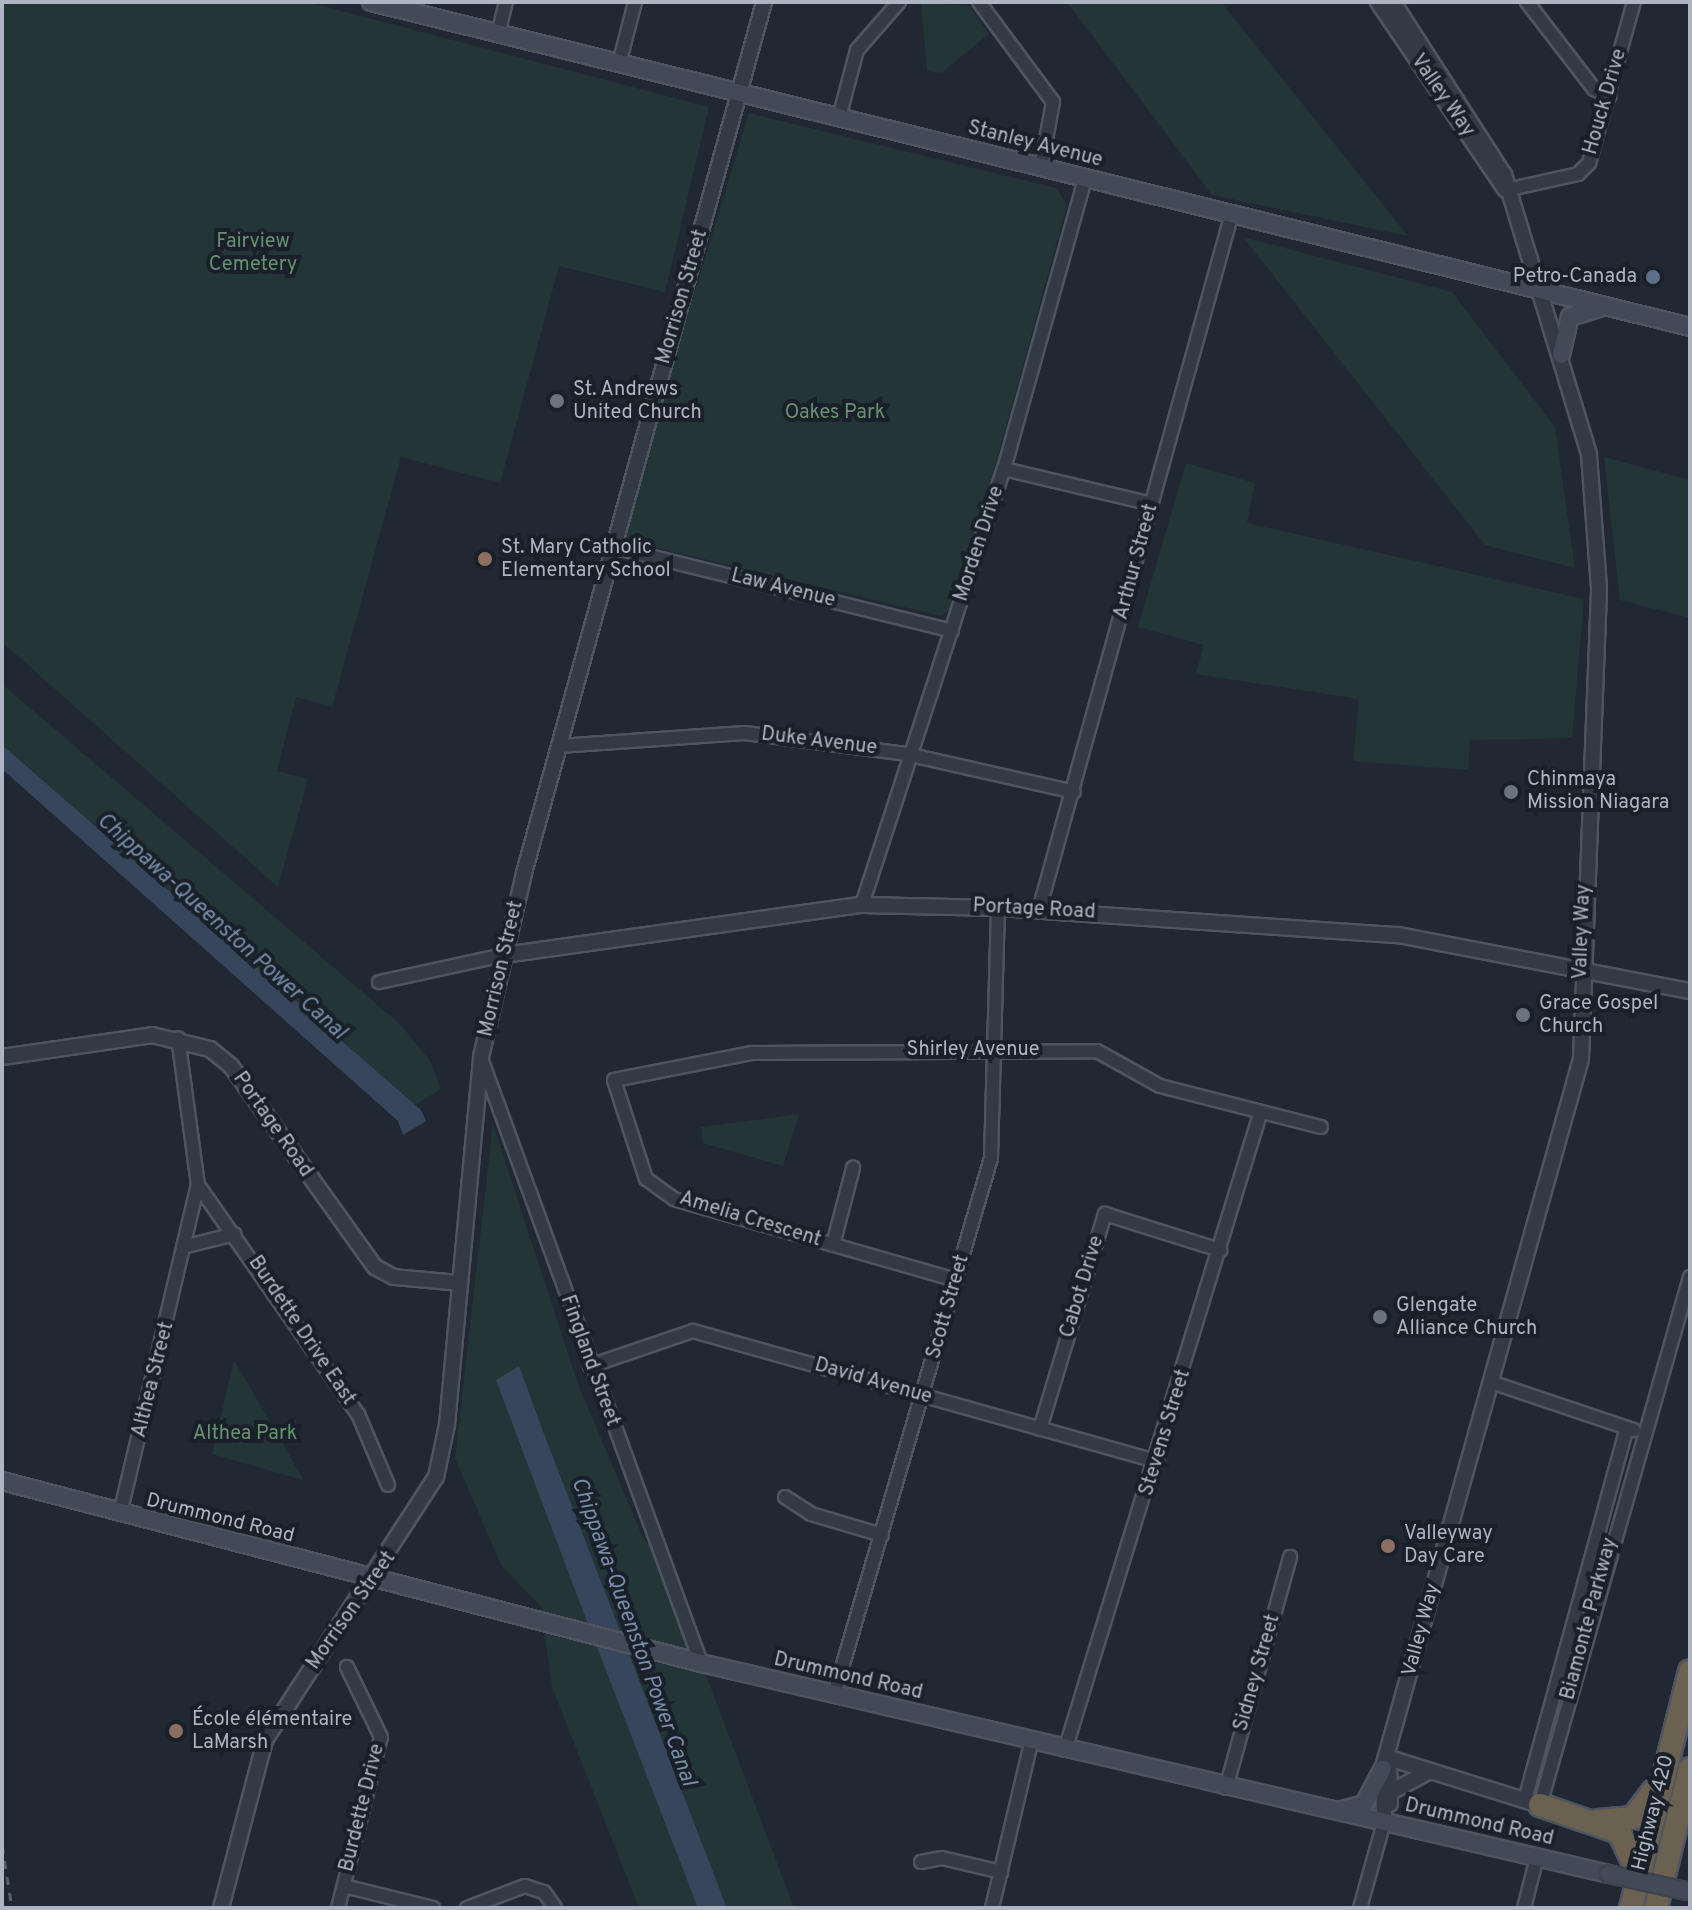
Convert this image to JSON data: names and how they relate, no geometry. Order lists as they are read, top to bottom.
{
  "streets": {
    "highway": ["Highway 420"],
    "main road": ["Stanley Avenue", "Drummond Road"],
    "street": [
      "Valley Way",
      "Houck Drive",
      "Morrison Street",
      "Morden Drive",
      "Arthur Street",
      "Law Avenue",
      "Duke Avenue",
      "Portage Road",
      "Shirley Avenue",
      "Amelia Crescent",
      "Cabot Drive",
      "Scott Street",
      "Burdette Drive East",
      "Fingland Street",
      "Althea Street",
      "David Avenue",
      "Stevens Street",
      "Biamonte Parkway",
      "Sidney Street",
      "Burdette Drive"
    ]
  },
  "crossings": [
    ["Valley Way", "Houck Drive"],
    ["Valley Way", "Stanley Avenue"],
    ["Valley Way", "Portage Road"],
    ["Valley Way", "Drummond Road"],
    ["Stanley Avenue", "Morrison Street"],
    ["Stanley Avenue", "Morden Drive"],
    ["Stanley Avenue", "Arthur Street"],
    ["Morrison Street", "Law Avenue"],
    ["Morrison Street", "Duke Avenue"],
    ["Morrison Street", "Portage Road"],
    ["Morrison Street", "Fingland Street"],
    ["Morrison Street", "Drummond Road"],
    ["Morden Drive", "Law Avenue"],
    ["Morden Drive", "Duke Avenue"],
    ["Morden Drive", "Portage Road"],
    ["Arthur Street", "Duke Avenue"],
    ["Arthur Street", "Portage Road"],
    ["Portage Road", "Scott Street"],
    ["Portage Road", "Althea Street"],
    ["Shirley Avenue", "Amelia Crescent"],
    ["Shirley Avenue", "Scott Street"],
    ["Shirley Avenue", "Stevens Street"],
    ["Amelia Crescent", "Scott Street"],
    ["Cabot Drive", "David Avenue"],
    ["Cabot Drive", "Stevens Street"],
    ["Scott Street", "David Avenue"],
    ["Scott Street", "Drummond Road"],
    ["Burdette Drive East", "Althea Street"],
    ["Fingland Street", "David Avenue"],
    ["Fingland Street", "Drummond Road"],
    ["Althea Street", "Drummond Road"],
    ["David Avenue", "Stevens Street"],
    ["Stevens Street", "Drummond Road"],
    ["Drummond Road", "Sidney Street"]
  ],
  "water": ["Chippawa-Queenston Power Canal"],
  "parks": ["Fairview Cemetery", "Oakes Park", "Althea Park"],
  "places": [
    "Petro-Canada",
    "St. Andrews United Church",
    "St. Mary Catholic Elementary School",
    "Chinmaya Mission Niagara",
    "Grace Gospel Church",
    "Glengate Alliance Church",
    "Valleyway Day Care",
    "École élémentaire LaMarsh"
  ]
}
